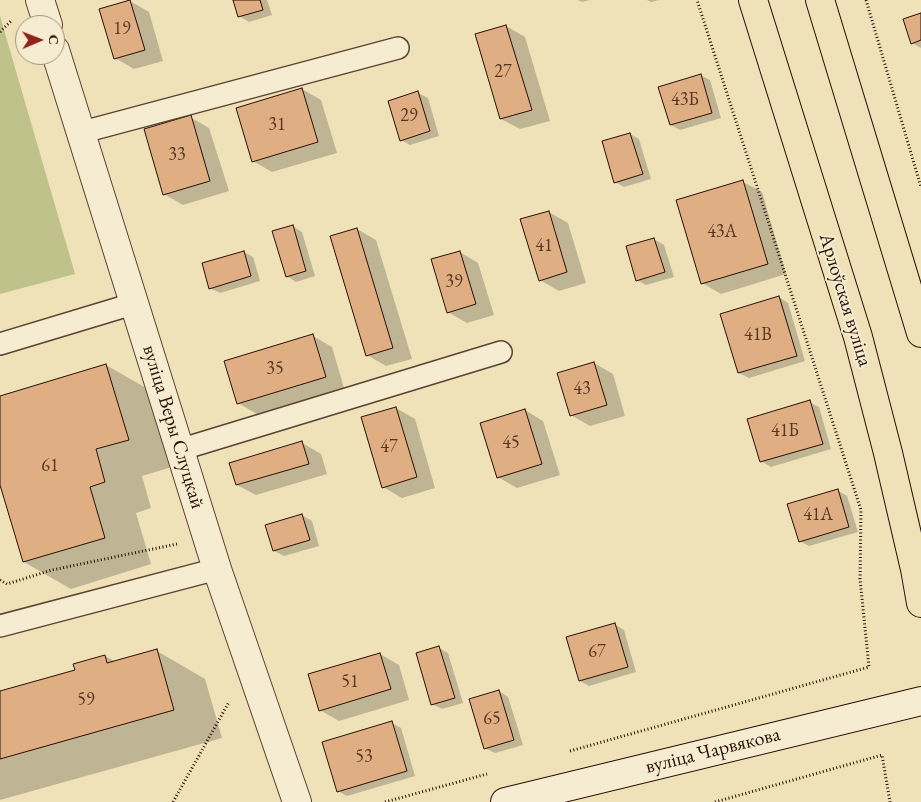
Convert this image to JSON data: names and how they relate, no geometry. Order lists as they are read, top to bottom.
{
  "streets": {
    "main road": ["Арлоўская вуліца"],
    "street": ["вуліца Веры Слуцкай", "вуліца Чарвякова"]
  },
  "house_numbers": [
    "19",
    "27",
    "43Б",
    "29",
    "31",
    "33",
    "43А",
    "41",
    "39",
    "41В",
    "35",
    "43",
    "41Б",
    "45",
    "47",
    "61",
    "41А",
    "67",
    "51",
    "59",
    "65",
    "53"
  ],
  "north": "right"
}
